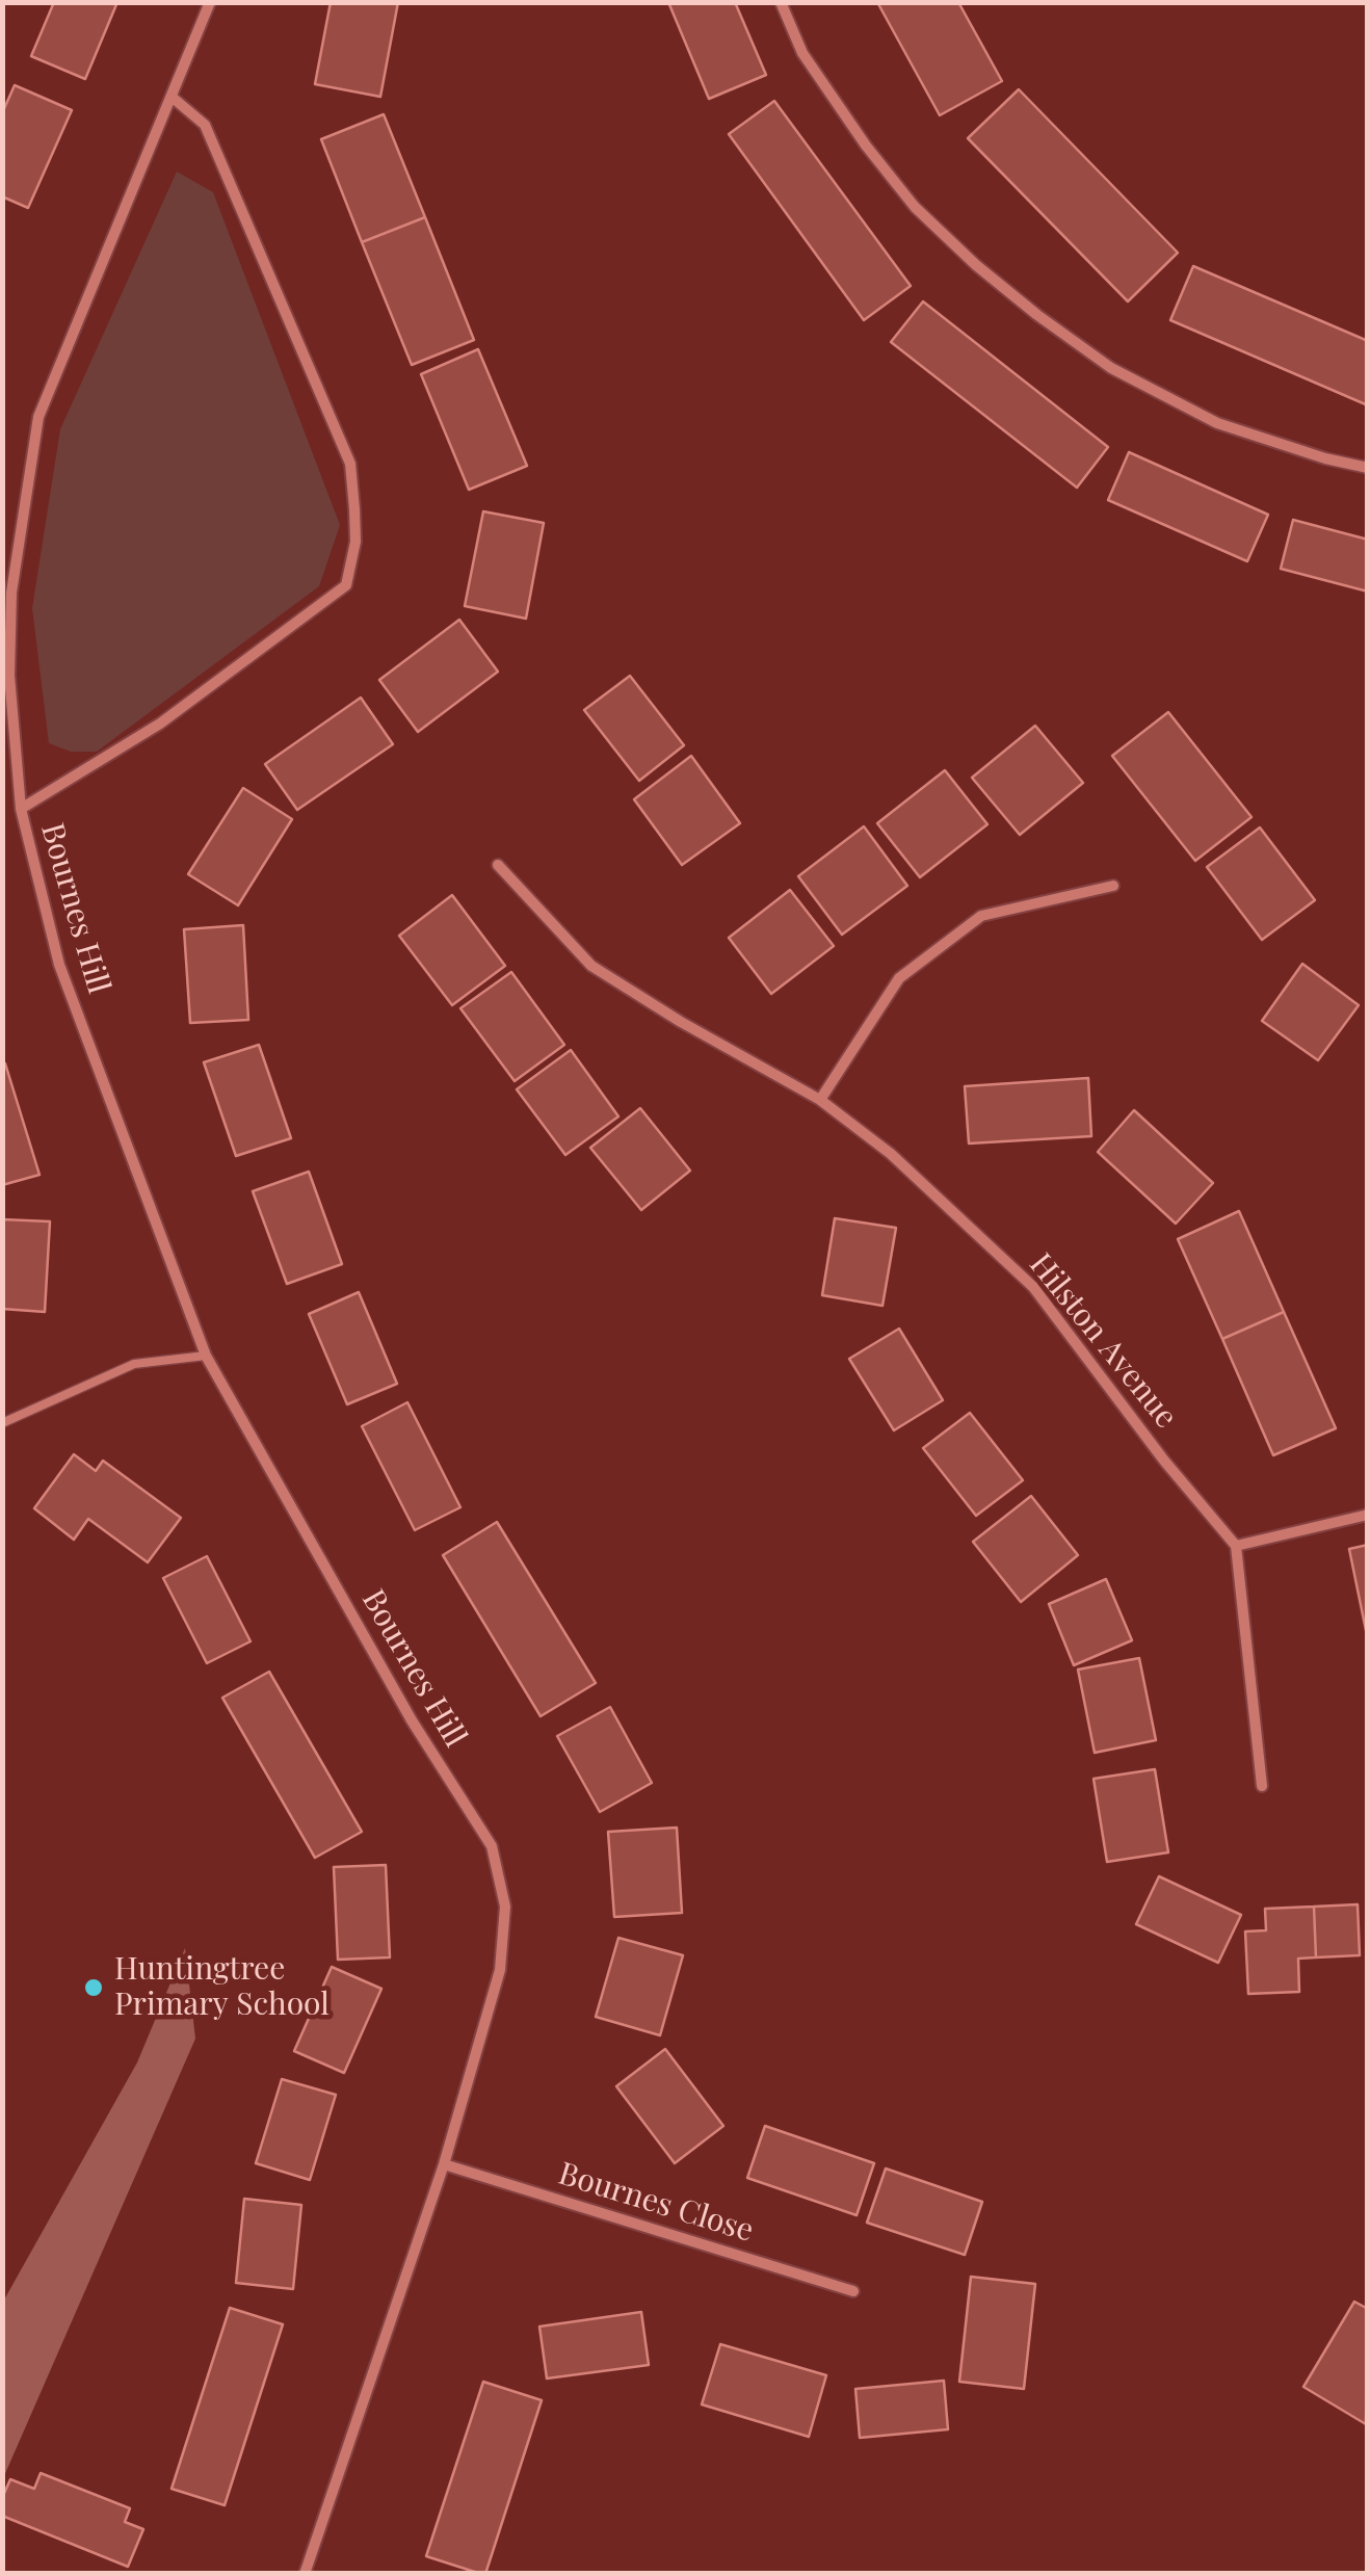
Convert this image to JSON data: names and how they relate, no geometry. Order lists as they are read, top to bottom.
{
  "streets": {
    "street": ["Bournes Hill", "Hilston Avenue", "Bournes Close"]
  },
  "crossings": [
    ["Bournes Hill", "Bournes Close"]
  ],
  "places": ["Huntingtree Primary School"]
}
